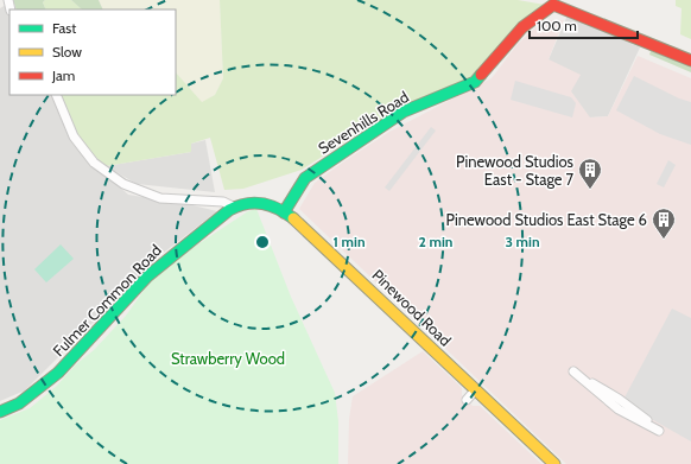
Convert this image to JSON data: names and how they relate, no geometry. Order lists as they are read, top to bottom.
{
  "streets": {
    "street": ["Sevenhills Road", "Fulmer Common Road", "Pinewood Road"]
  },
  "crossings": [
    ["Sevenhills Road", "Pinewood Road"],
    ["Fulmer Common Road", "Pinewood Road"]
  ],
  "parks": ["Strawberry Wood"],
  "places": {
    "building": ["Pinewood Studios East - Stage 7", "Pinewood Studios East Stage 6"]
  },
  "legend": ["Fast", "Slow", "Jam"],
  "scale_bar": "100 m",
  "rings": ["1 min", "2 min", "3 min"]
}
